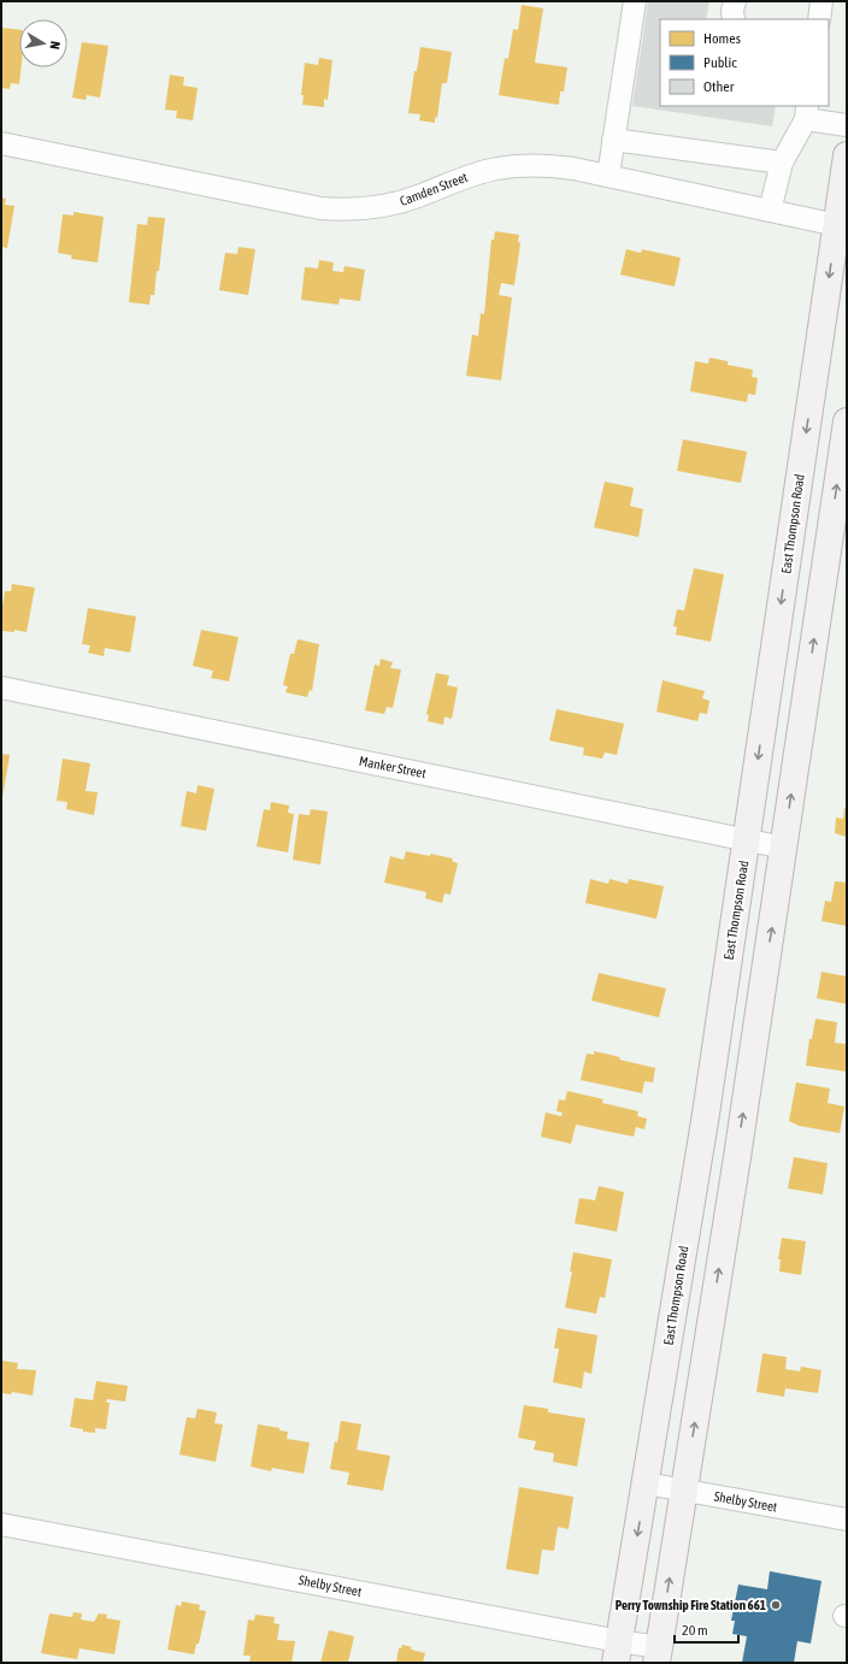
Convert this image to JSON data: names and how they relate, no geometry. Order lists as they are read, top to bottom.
{
  "streets": {
    "main road": ["East Thompson Road"],
    "street": ["Camden Street", "Manker Street", "Shelby Street"]
  },
  "crossings": [
    ["Camden Street", "East Thompson Road"],
    ["East Thompson Road", "Manker Street"],
    ["East Thompson Road", "Shelby Street"]
  ],
  "places": ["Perry Township Fire Station 661"],
  "legend": ["Homes", "Public", "Other"],
  "scale_bar": "20 m",
  "north": "right"
}
